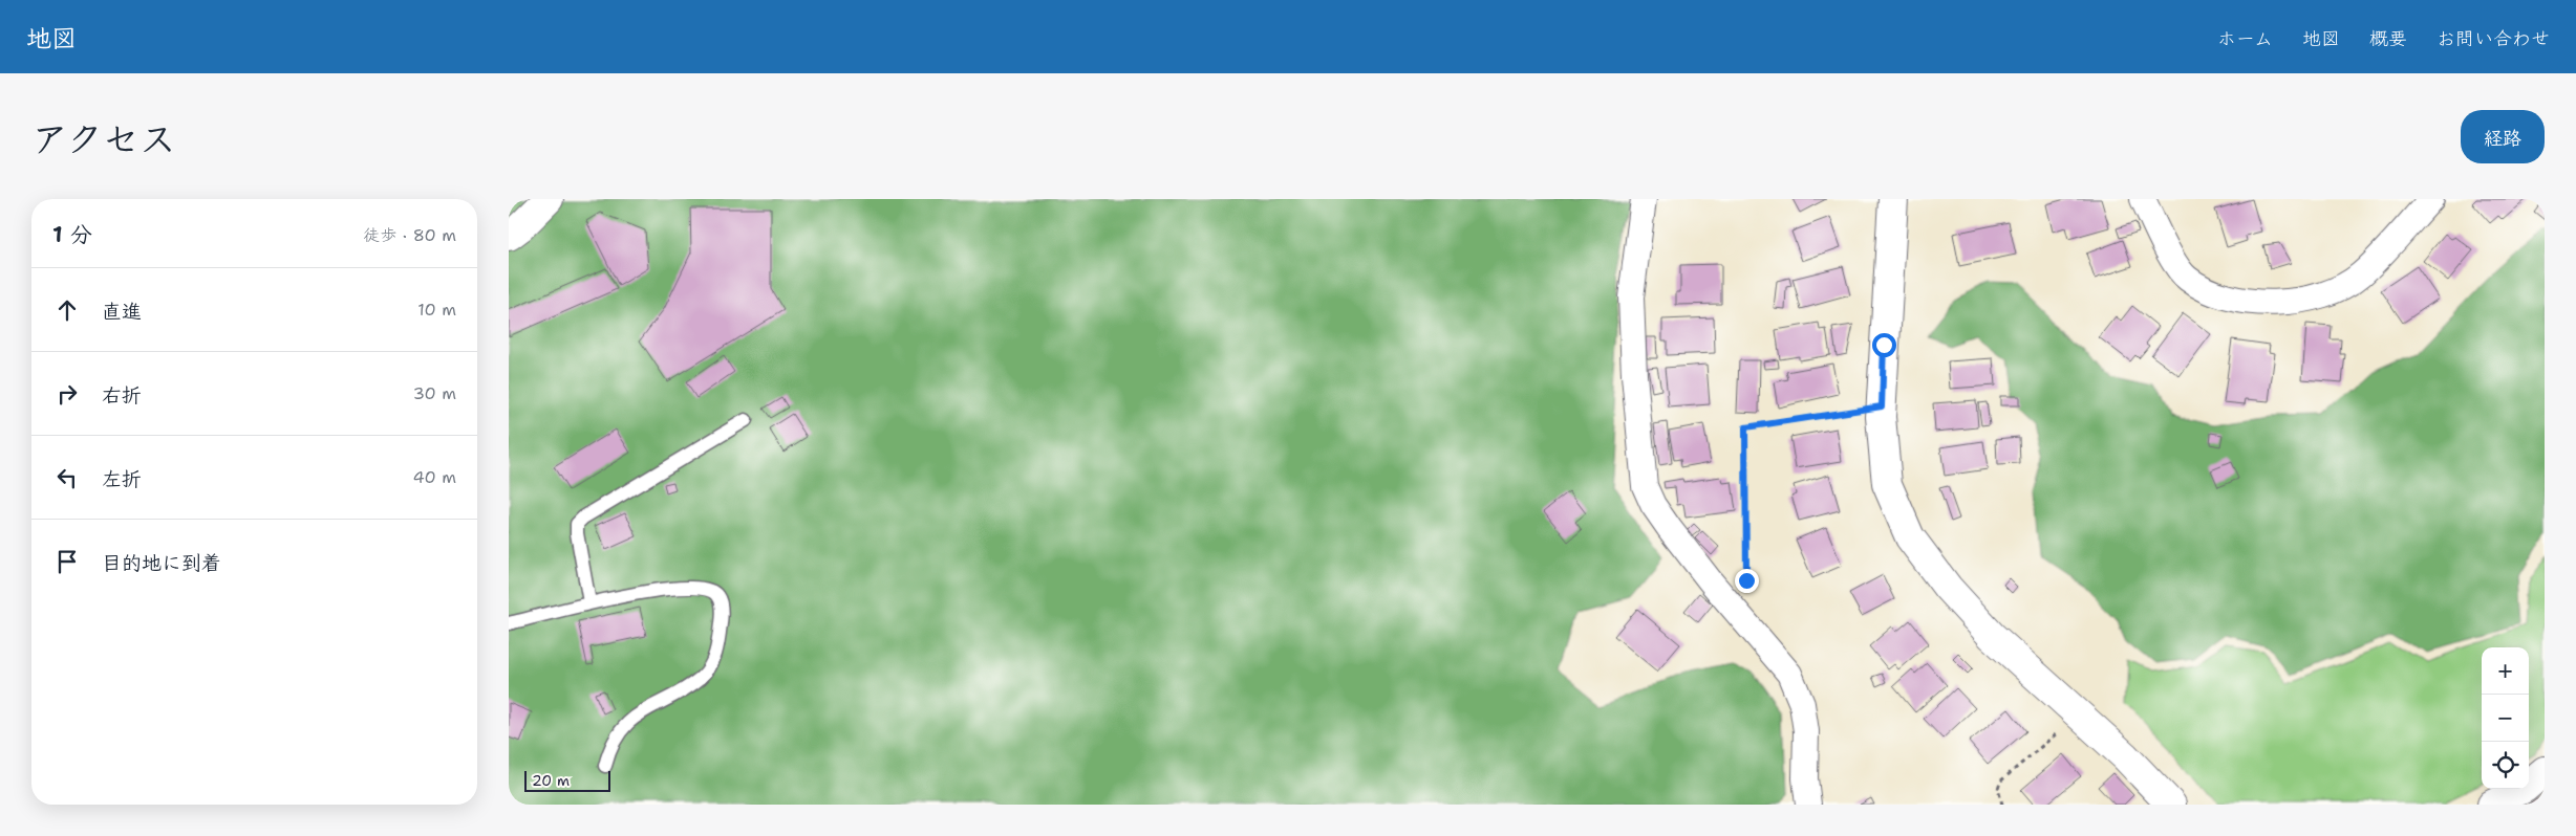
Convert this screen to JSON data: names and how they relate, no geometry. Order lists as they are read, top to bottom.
{
  "scale_bar": "20 m",
  "page": {
    "header": "地図",
    "nav": [
      "ホーム",
      "地図",
      "概要",
      "お問い合わせ"
    ],
    "title": "アクセス",
    "buttons": "経路",
    "heading": ["1 分", "徒歩 · 80 m"],
    "list": [
      ["直進", "10 m"],
      ["右折", "30 m"],
      ["左折", "40 m"],
      "目的地に到着"
    ],
    "map_buttons": ["+", "−"],
    "scale": "20 m"
  }
}
